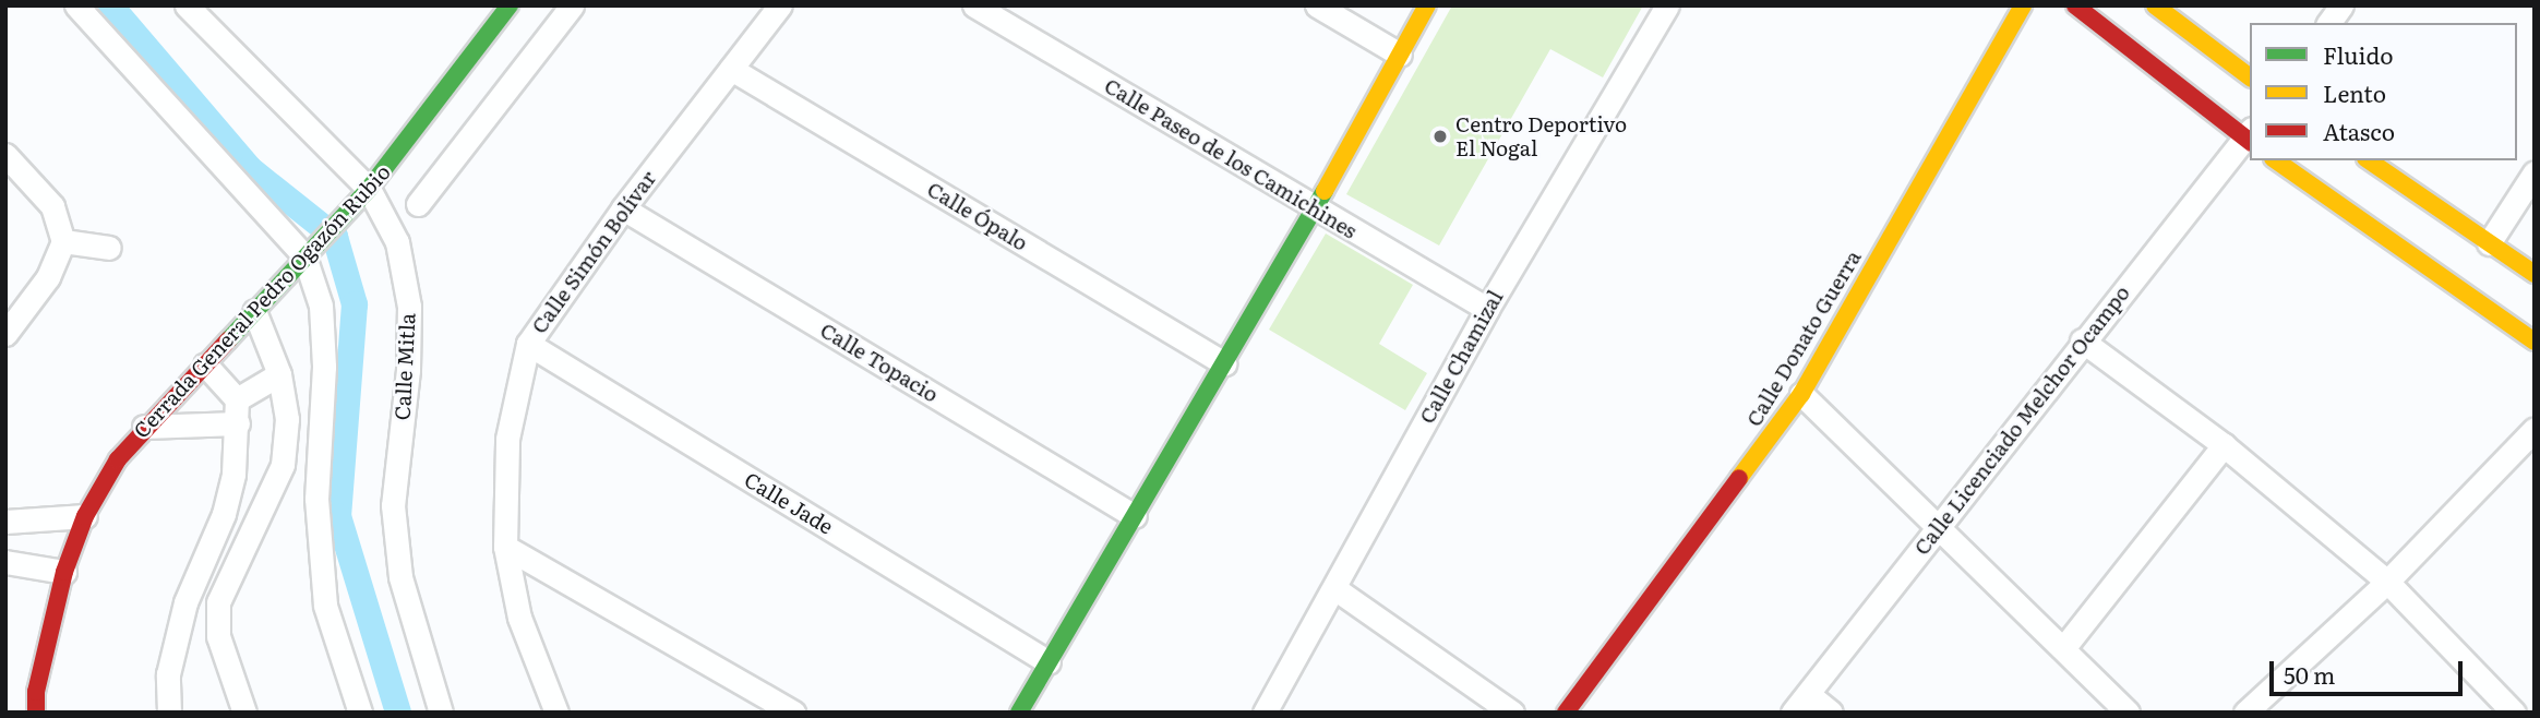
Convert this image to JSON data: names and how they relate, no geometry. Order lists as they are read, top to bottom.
{
  "streets": {
    "street": [
      "Calle Paseo de los Camichines",
      "Calle Ópalo",
      "Calle Simón Bolívar",
      "Cerrada General Pedro Ogazón Rubio",
      "Calle Donato Guerra",
      "Calle Chamizal",
      "Calle Topacio",
      "Calle Mitla",
      "Calle Licenciado Melchor Ocampo",
      "Calle Jade"
    ]
  },
  "crossings": [
    ["Calle Paseo de los Camichines", "Calle Chamizal"],
    ["Calle Ópalo", "Calle Simón Bolívar"],
    ["Calle Simón Bolívar", "Calle Topacio"],
    ["Calle Simón Bolívar", "Calle Jade"],
    ["Cerrada General Pedro Ogazón Rubio", "Calle Mitla"]
  ],
  "places": ["Centro Deportivo El Nogal"],
  "legend": ["Fluido", "Lento", "Atasco"],
  "scale_bar": "50 m"
}
